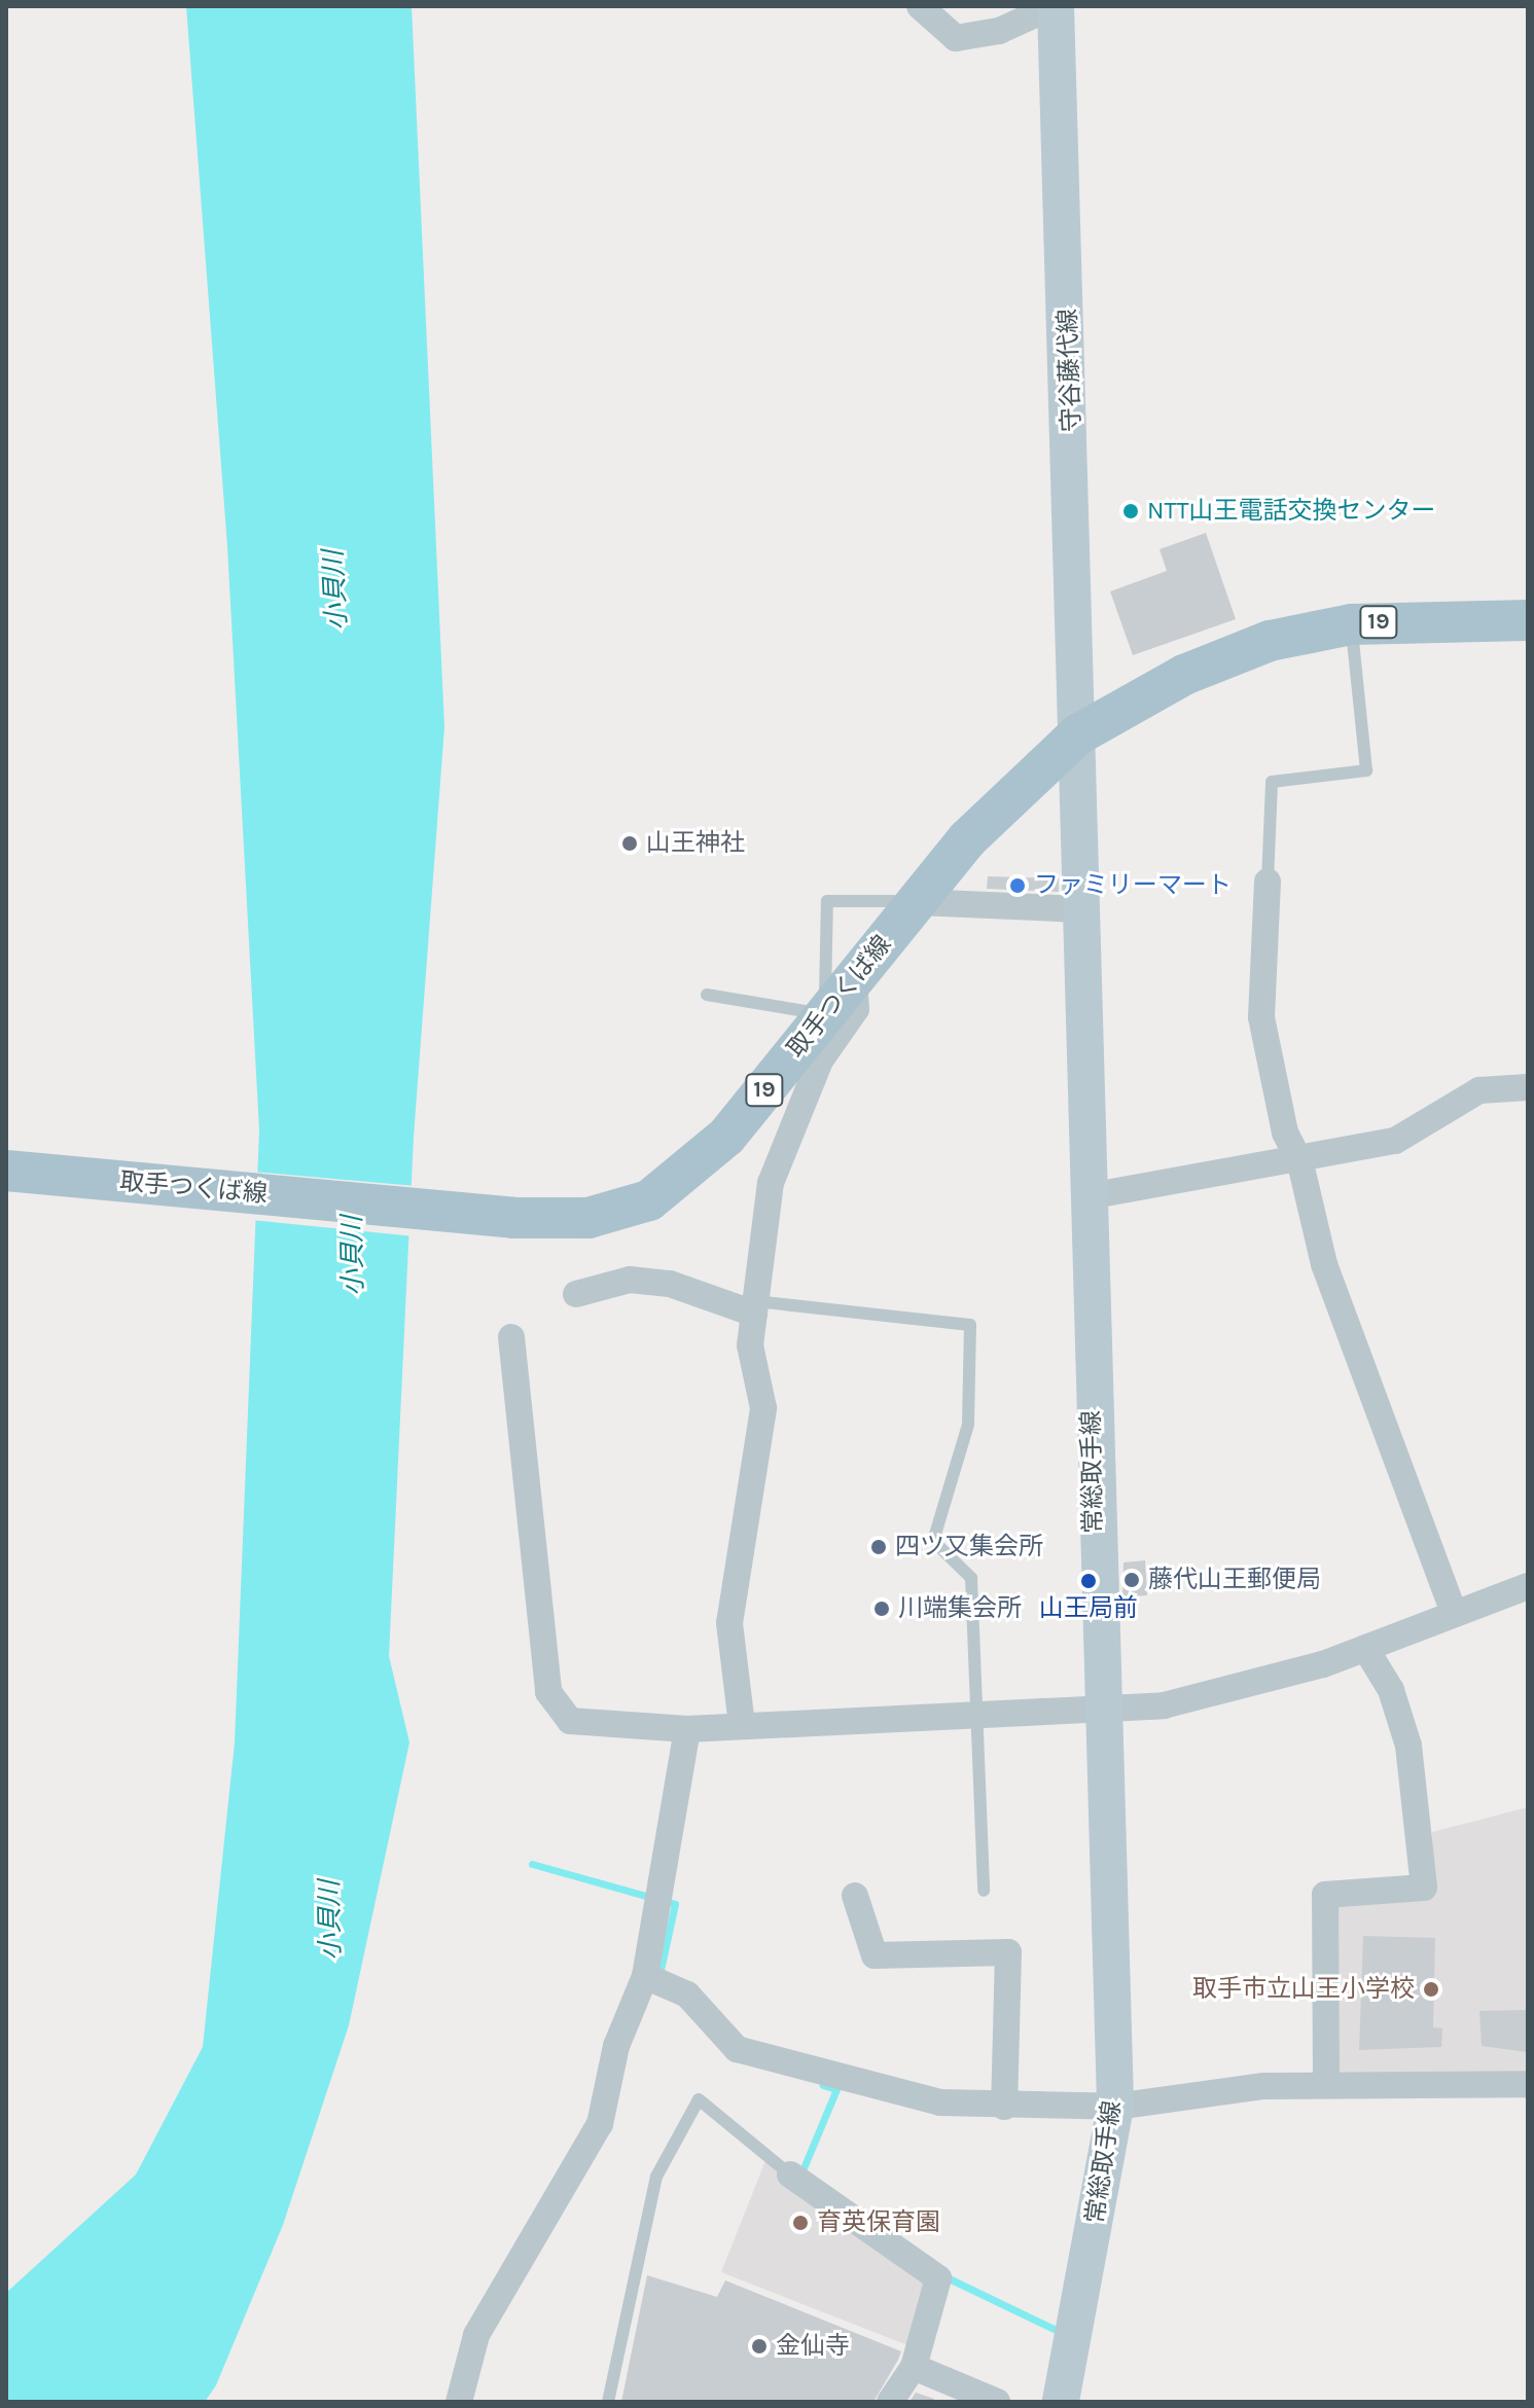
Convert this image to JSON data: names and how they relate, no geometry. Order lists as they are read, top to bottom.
{
  "streets": {
    "main road": [
      "守谷藤代線",
      "19",
      "取手つくば線",
      "常総取手線"
    ]
  },
  "crossings": [
    ["守谷藤代線", "取手つくば線"],
    ["守谷藤代線", "常総取手線"],
    ["取手つくば線", "常総取手線"]
  ],
  "water": ["小貝川"],
  "places": [
    "NTT山王電話交換センター",
    "山王神社",
    "ファミリーマート",
    "四ツ又集会所",
    "藤代山王郵便局",
    "山王局前",
    "川端集会所",
    "取手市立山王小学校",
    "育英保育園",
    "金仙寺"
  ]
}
